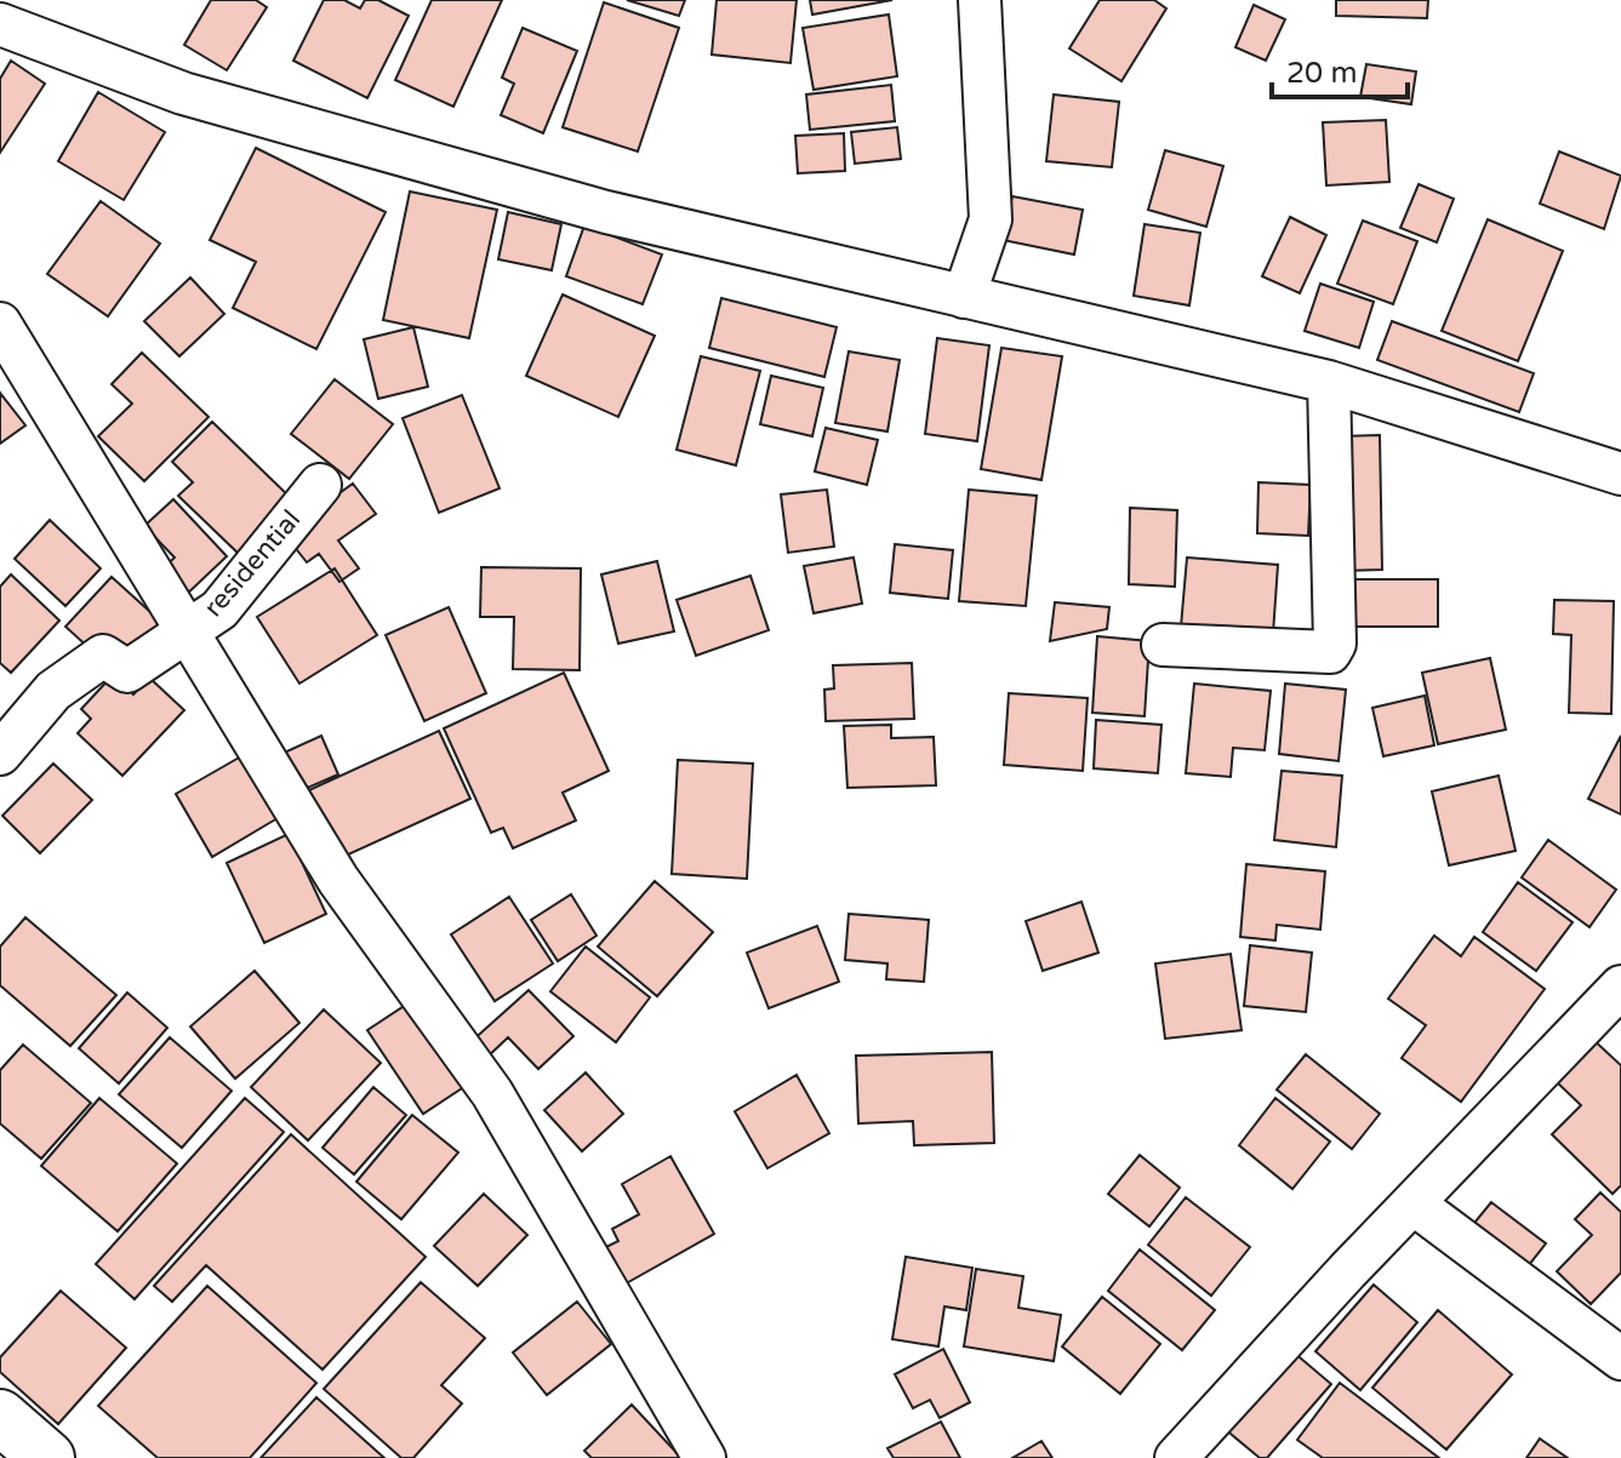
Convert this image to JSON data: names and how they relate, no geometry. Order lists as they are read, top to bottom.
{
  "streets": {
    "street": ["residential"]
  },
  "scale_bar": "20 m"
}
